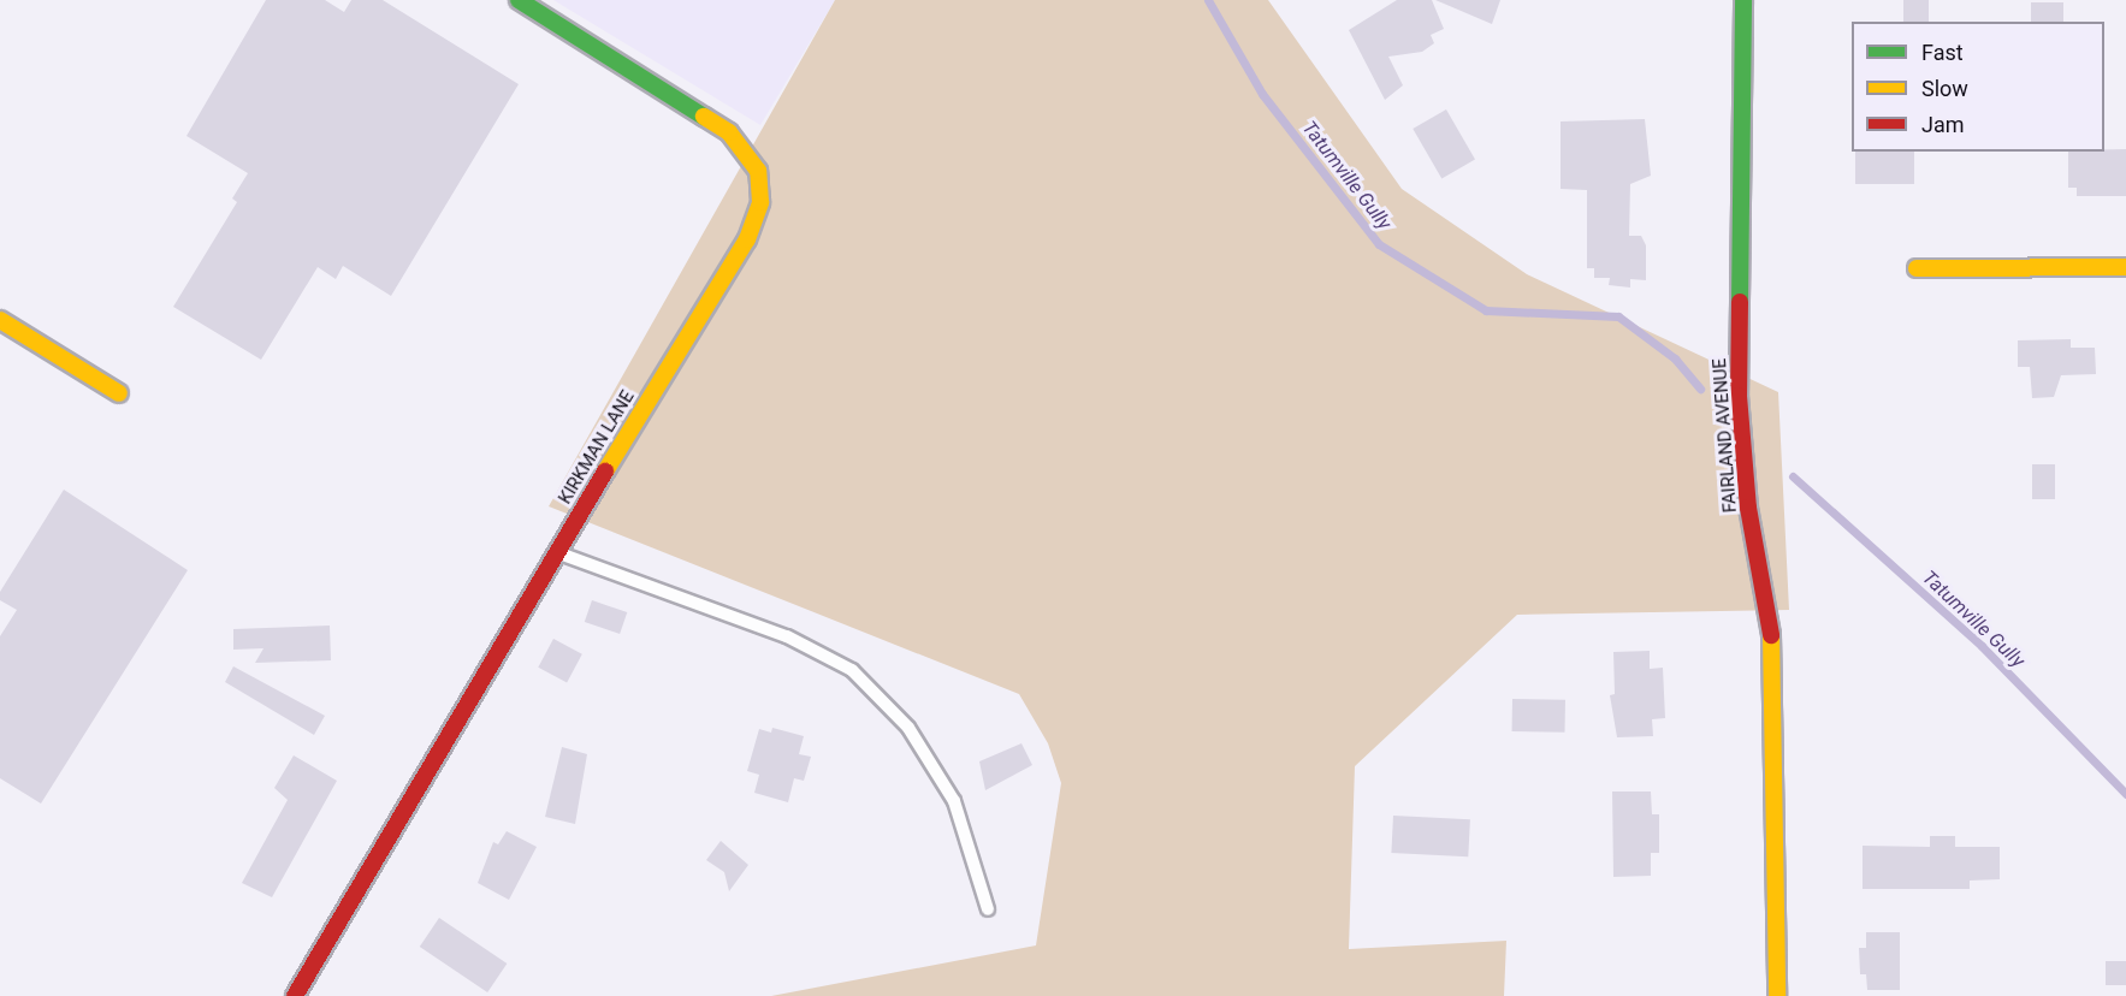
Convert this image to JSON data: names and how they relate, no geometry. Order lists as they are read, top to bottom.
{
  "streets": {
    "street": ["FAIRLAND AVENUE", "KIRKMAN LANE"]
  },
  "water": ["Tatumville Gully"],
  "legend": ["Fast", "Slow", "Jam"]
}
